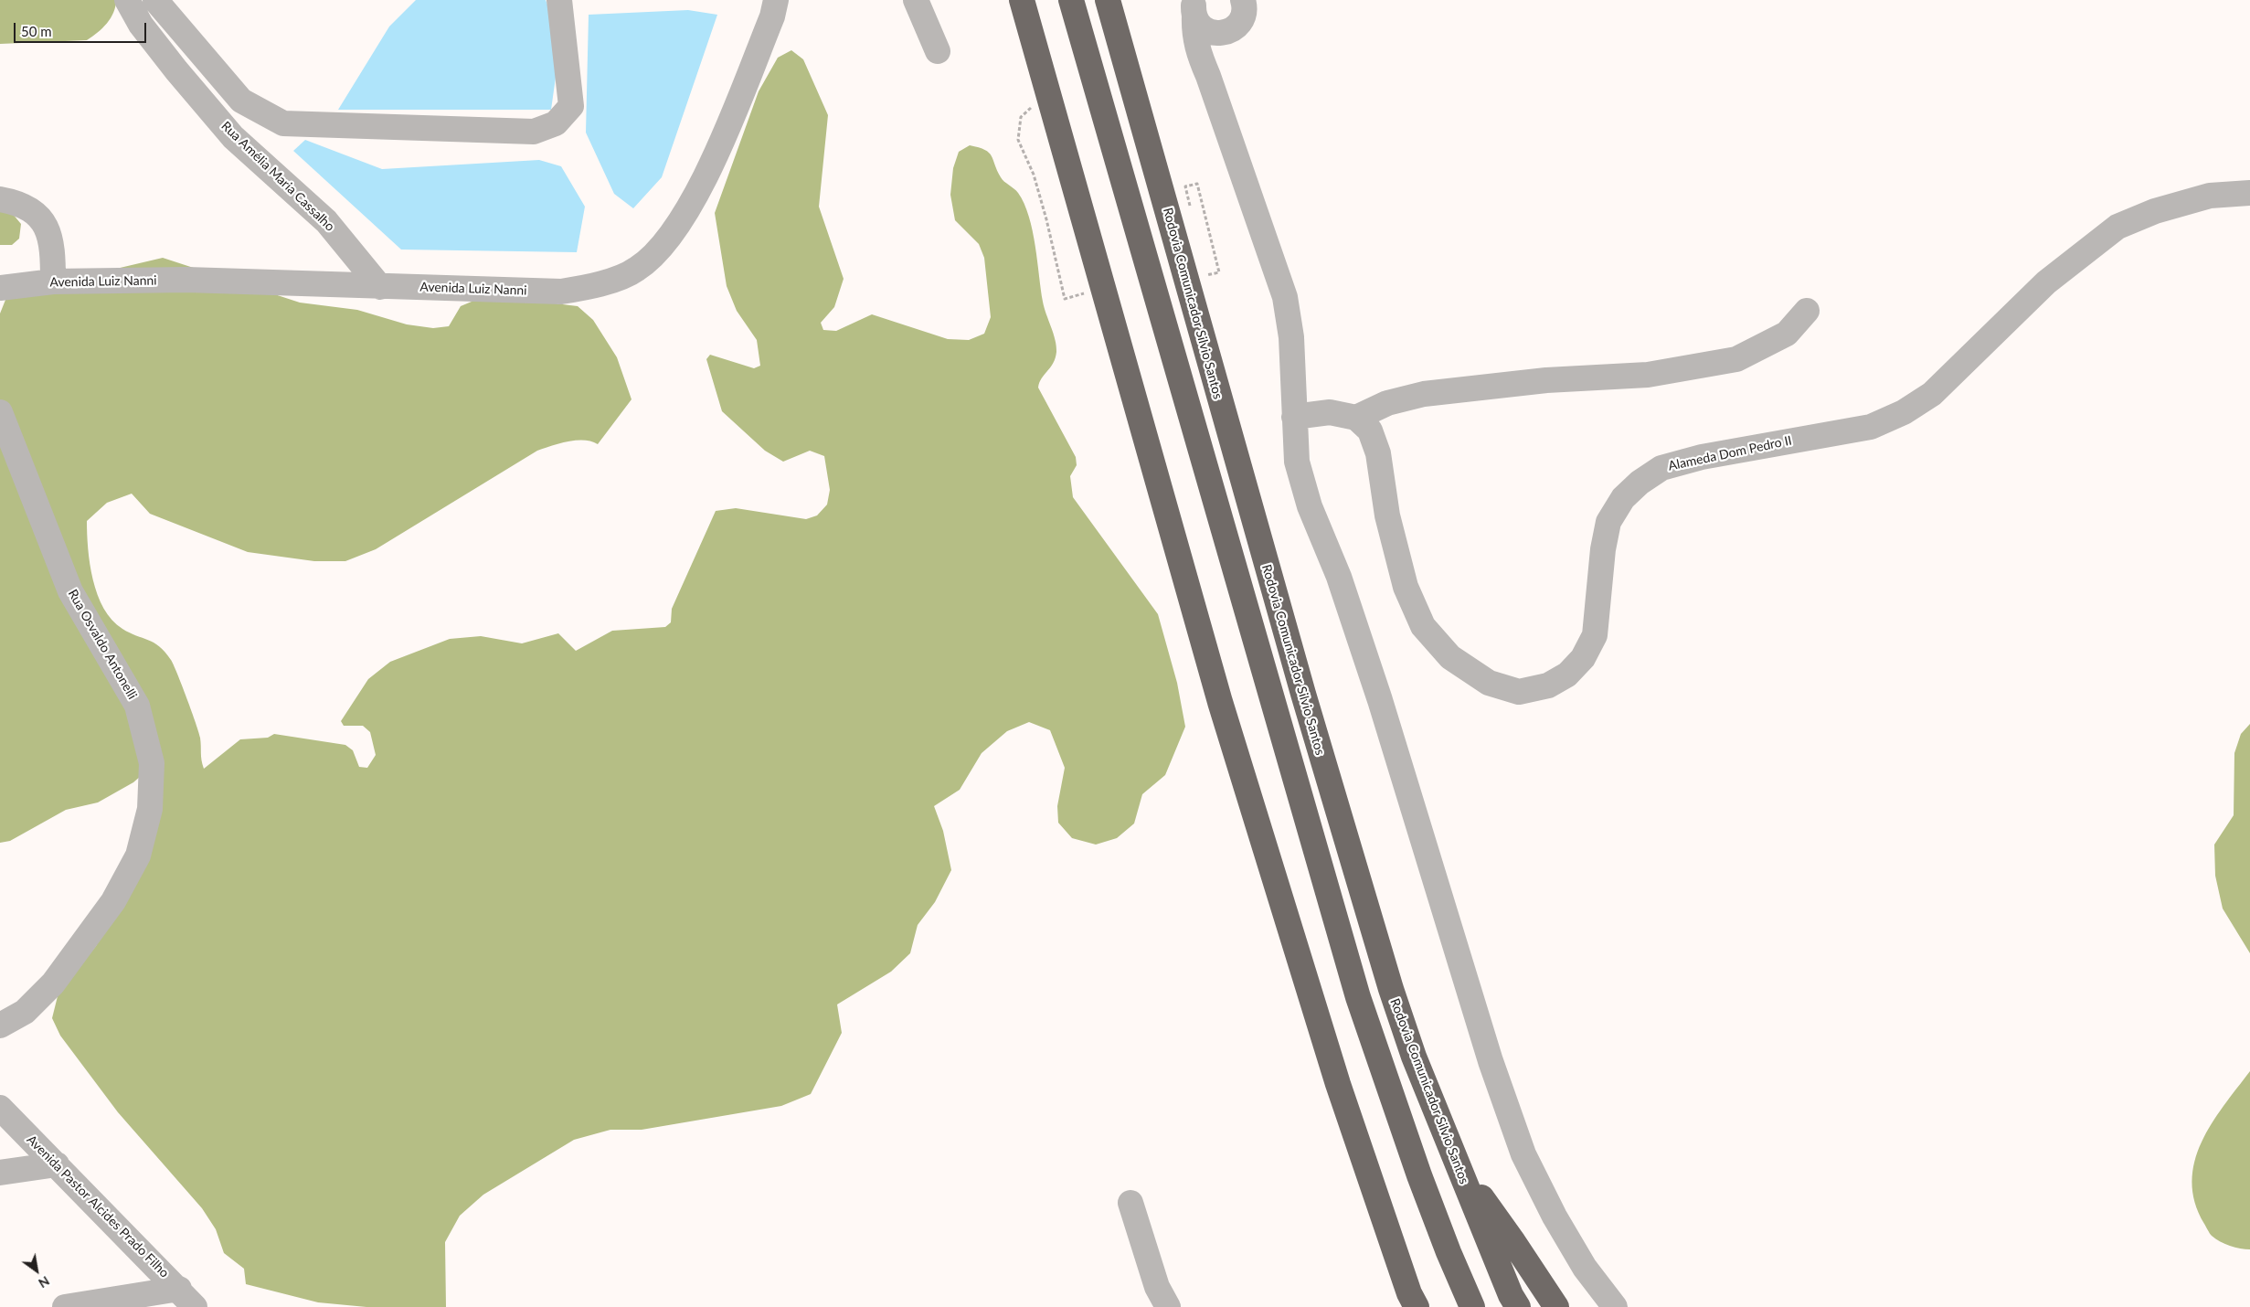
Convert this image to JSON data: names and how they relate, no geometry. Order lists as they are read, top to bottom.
{
  "streets": {
    "highway": ["Rodovia Comunicador Silvio Santos"],
    "street": [
      "Rua Amélia Maria Cassalho",
      "Avenida Luiz Nanni",
      "Alameda Dom Pedro II",
      "Rua Osvaldo Antonelli",
      "Avenida Pastor Alcides Prado Filho"
    ]
  },
  "crossings": [
    ["Rua Amélia Maria Cassalho", "Avenida Luiz Nanni"]
  ],
  "scale_bar": "50 m",
  "north": "bottom right"
}
